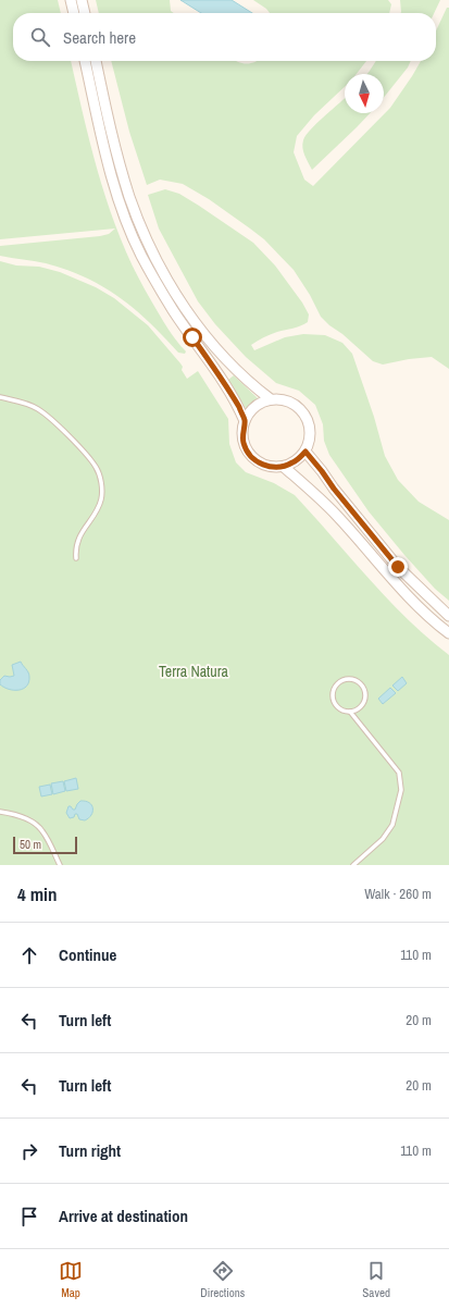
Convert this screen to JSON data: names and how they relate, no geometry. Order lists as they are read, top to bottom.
{
  "parks": ["Terra Natura"],
  "scale_bar": "50 m",
  "north": "bottom",
  "page": {
    "search": "Search here",
    "scale": "50 m",
    "heading": ["4 min", "Walk · 260 m"],
    "list": [
      ["Continue", "110 m"],
      ["Turn left", "20 m"],
      ["Turn left", "20 m"],
      ["Turn right", "110 m"],
      "Arrive at destination"
    ],
    "nav": ["Map", "Directions", "Saved"]
  }
}
